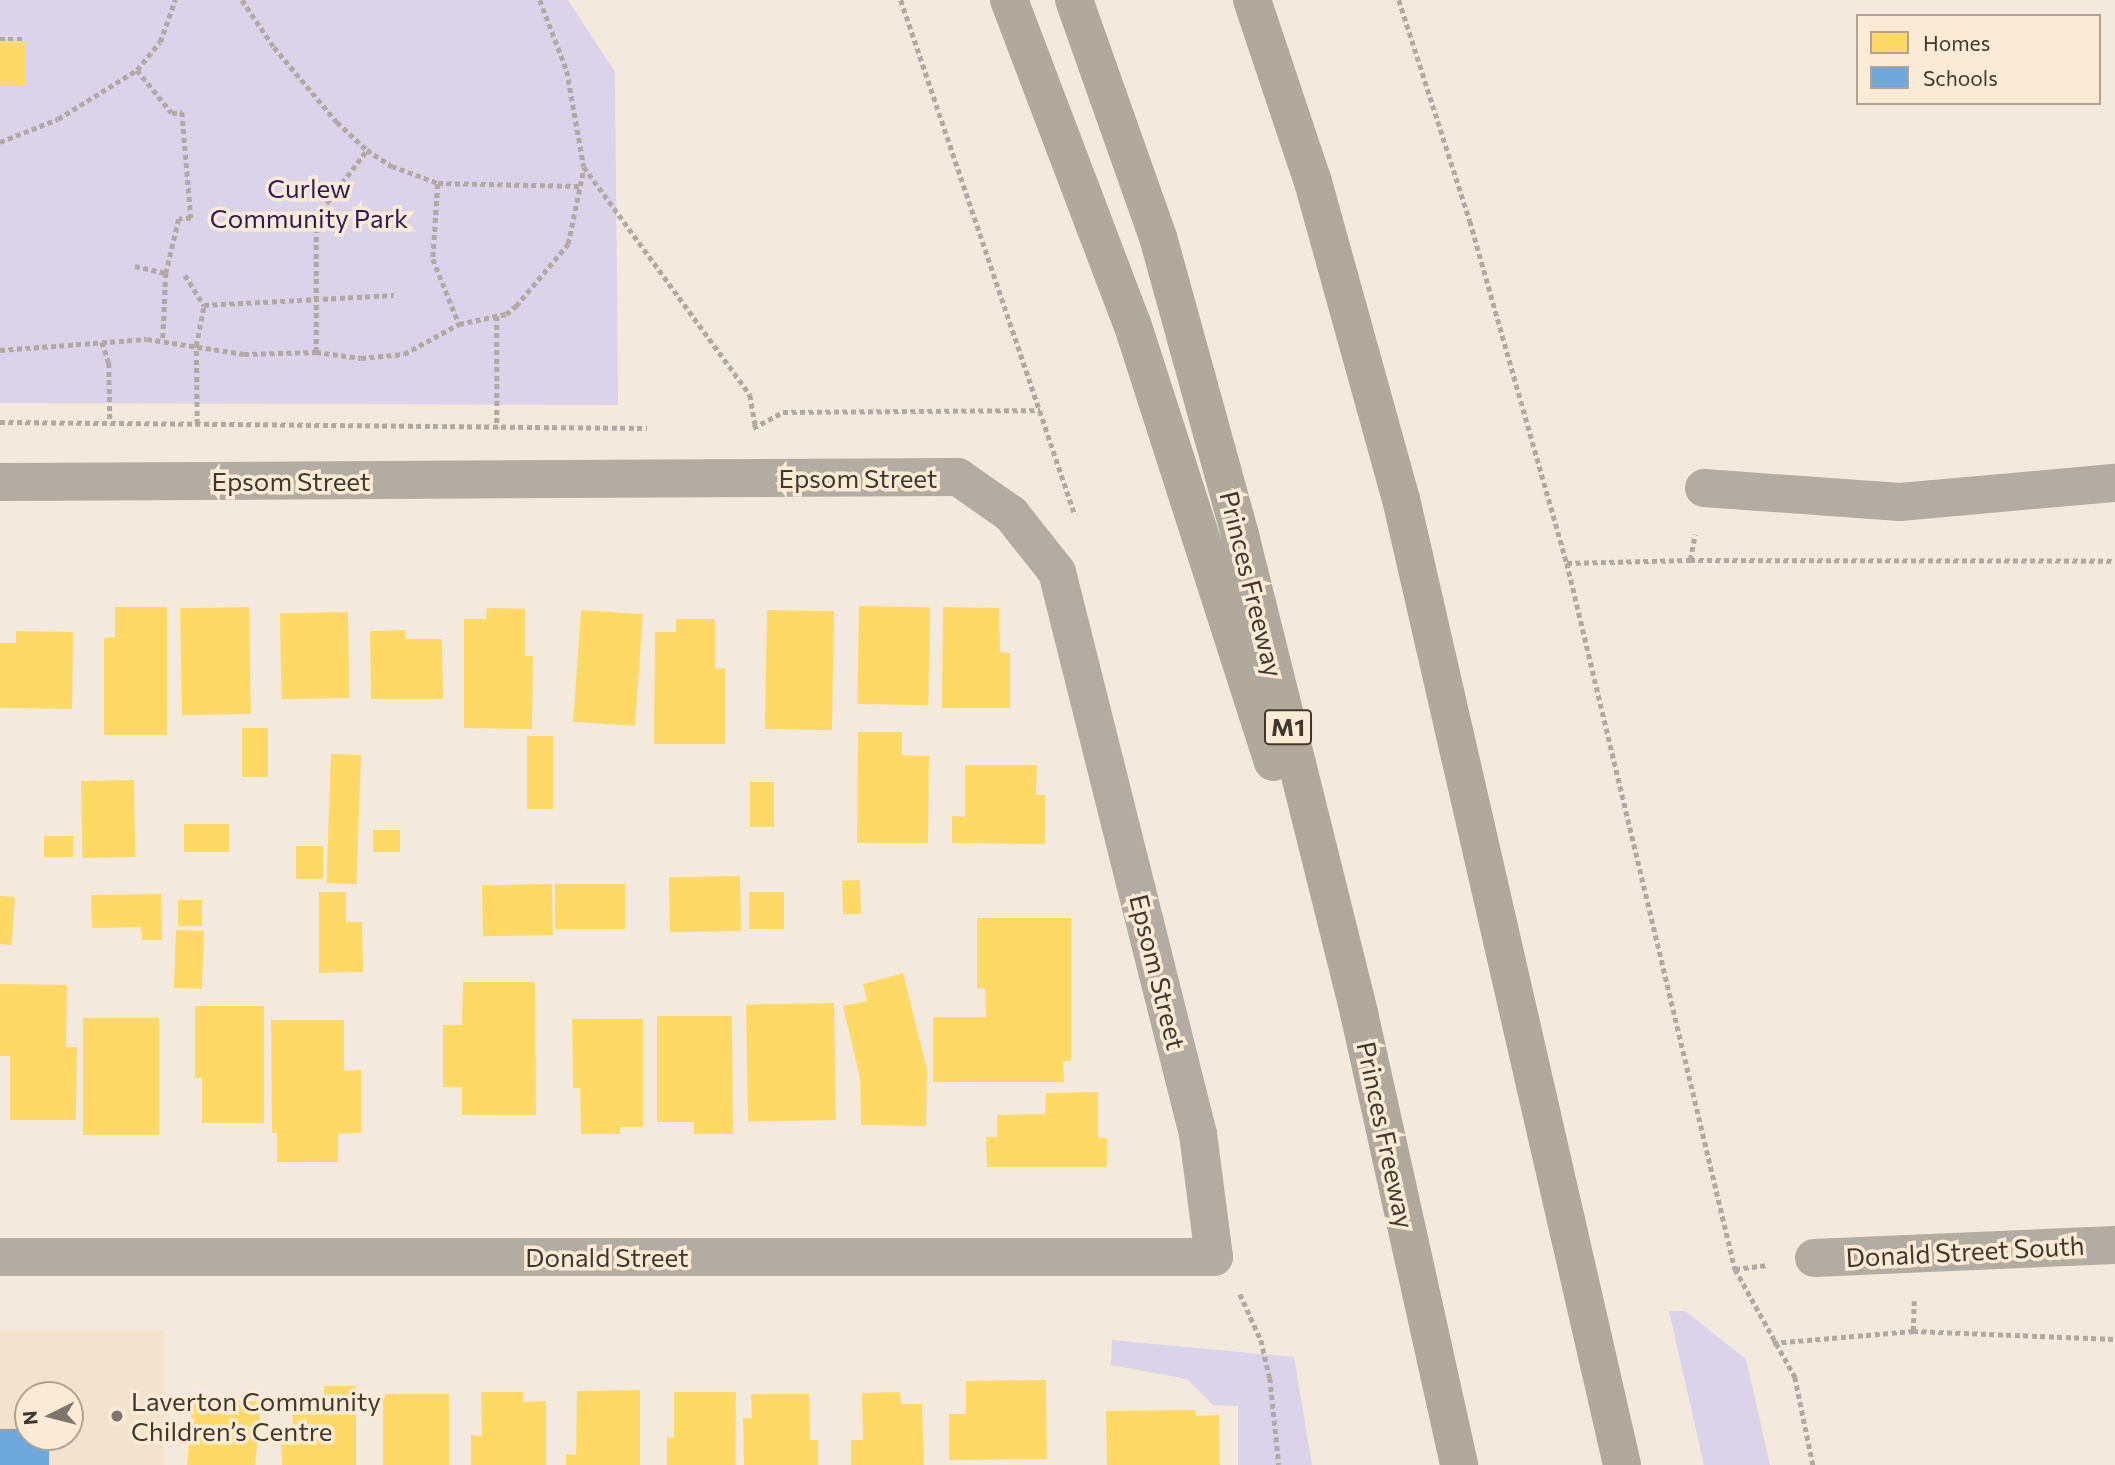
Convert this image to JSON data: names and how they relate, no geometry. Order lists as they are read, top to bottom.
{
  "streets": {
    "highway": ["Princes Freeway", "M1"],
    "street": ["Epsom Street", "Donald Street South", "Donald Street"]
  },
  "crossings": [
    ["Epsom Street", "Donald Street"]
  ],
  "parks": ["Curlew Community Park"],
  "places": ["Laverton Community Children’s Centre"],
  "legend": ["Homes", "Schools"],
  "north": "left"
}
